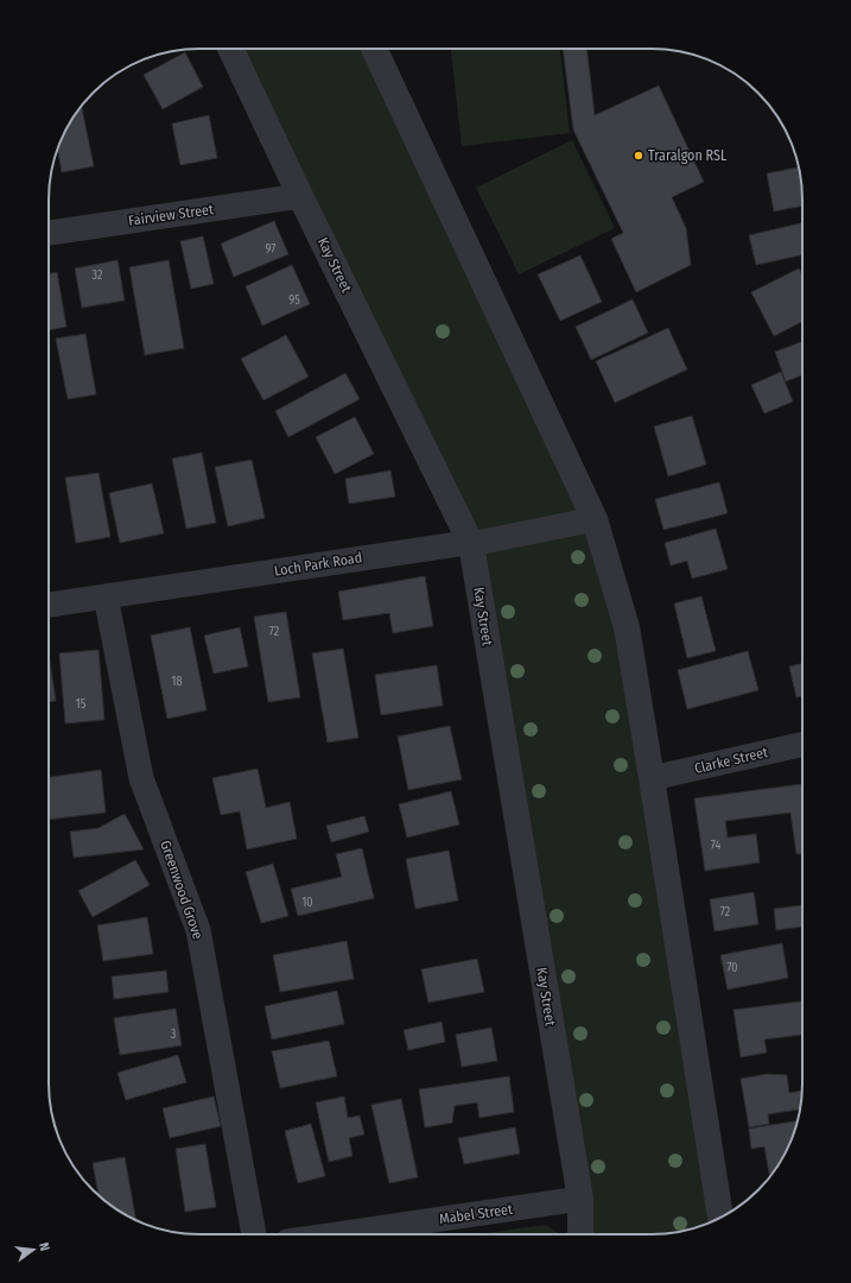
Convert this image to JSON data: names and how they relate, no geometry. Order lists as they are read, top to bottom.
{
  "streets": {
    "street": [
      "Fairview Street",
      "Kay Street",
      "Loch Park Road",
      "Clarke Street",
      "Greenwood Grove",
      "Mabel Street"
    ]
  },
  "crossings": [
    ["Fairview Street", "Kay Street"],
    ["Kay Street", "Loch Park Road"],
    ["Kay Street", "Mabel Street"],
    ["Loch Park Road", "Greenwood Grove"]
  ],
  "places": ["Traralgon RSL"],
  "house_numbers": [
    "97",
    "32",
    "95",
    "72",
    "18",
    "15",
    "74",
    "10",
    "72",
    "70",
    "3"
  ],
  "north": "right"
}
